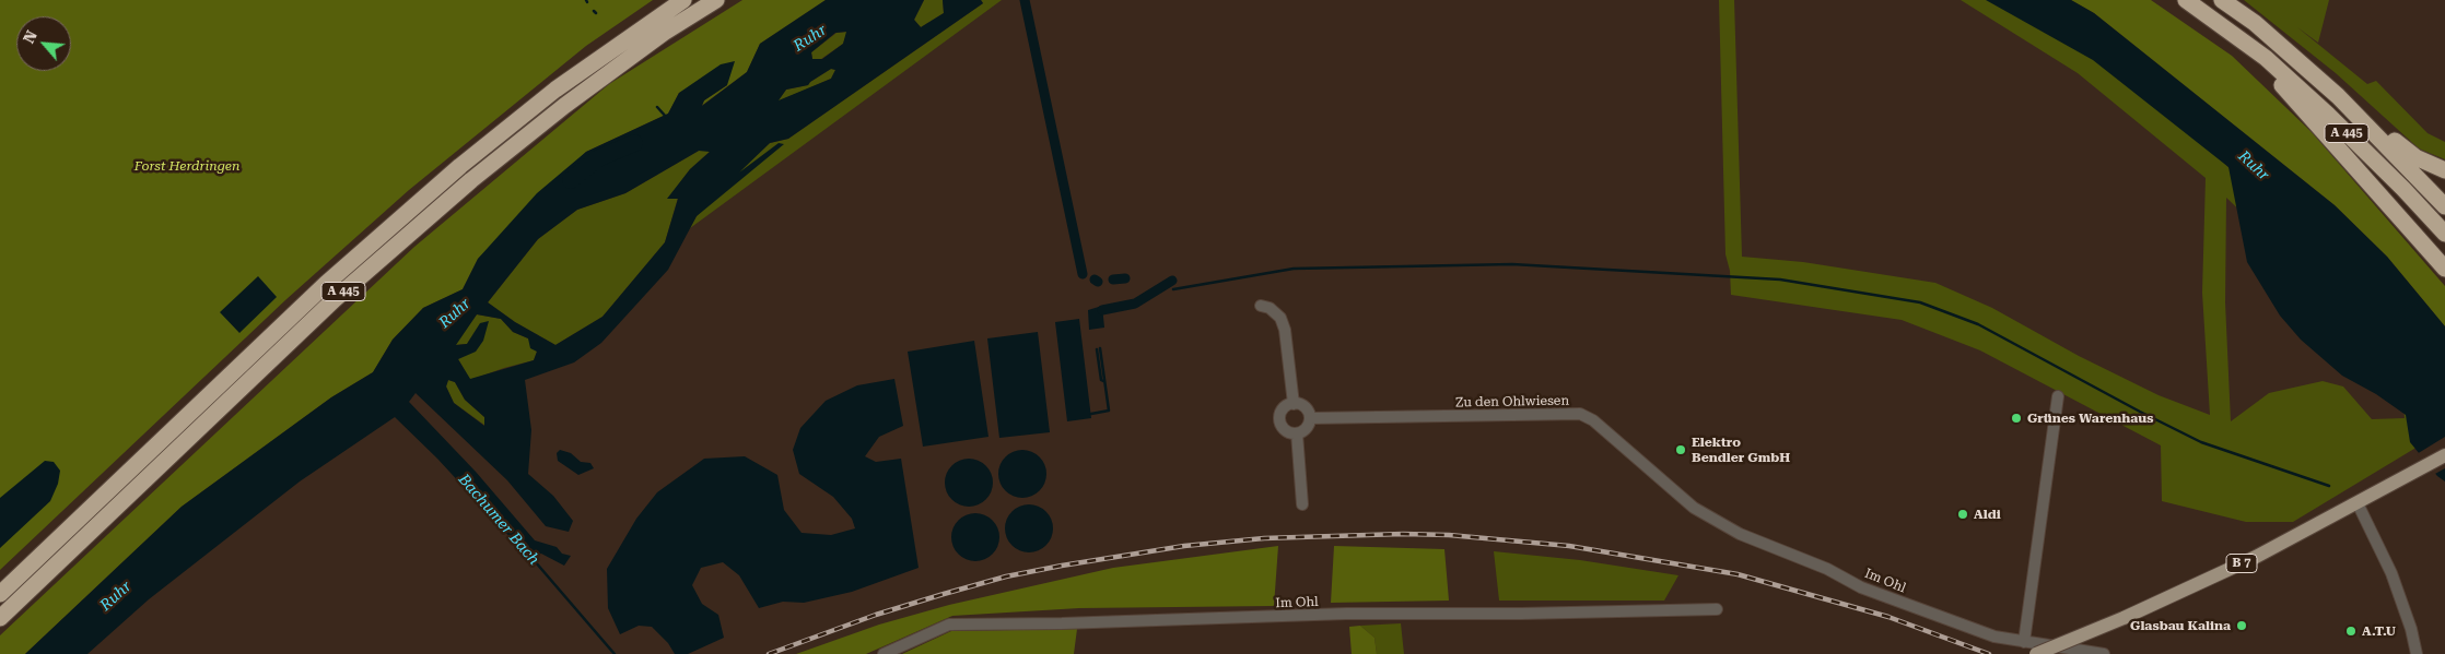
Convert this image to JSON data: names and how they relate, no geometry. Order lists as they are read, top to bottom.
{
  "streets": {
    "highway": ["A 445"],
    "main road": ["B 7"],
    "street": ["Zu den Ohlwiesen", "Im Ohl"]
  },
  "crossings": [
    ["Zu den Ohlwiesen", "Im Ohl"]
  ],
  "water": ["Ruhr", "Bachumer Bach"],
  "parks": ["Forst Herdringen"],
  "places": [
    "Grünes Warenhaus",
    "Elektro Bendler GmbH",
    "Aldi",
    "Glasbau Kalina",
    "A.T.U"
  ],
  "north": "top left"
}
